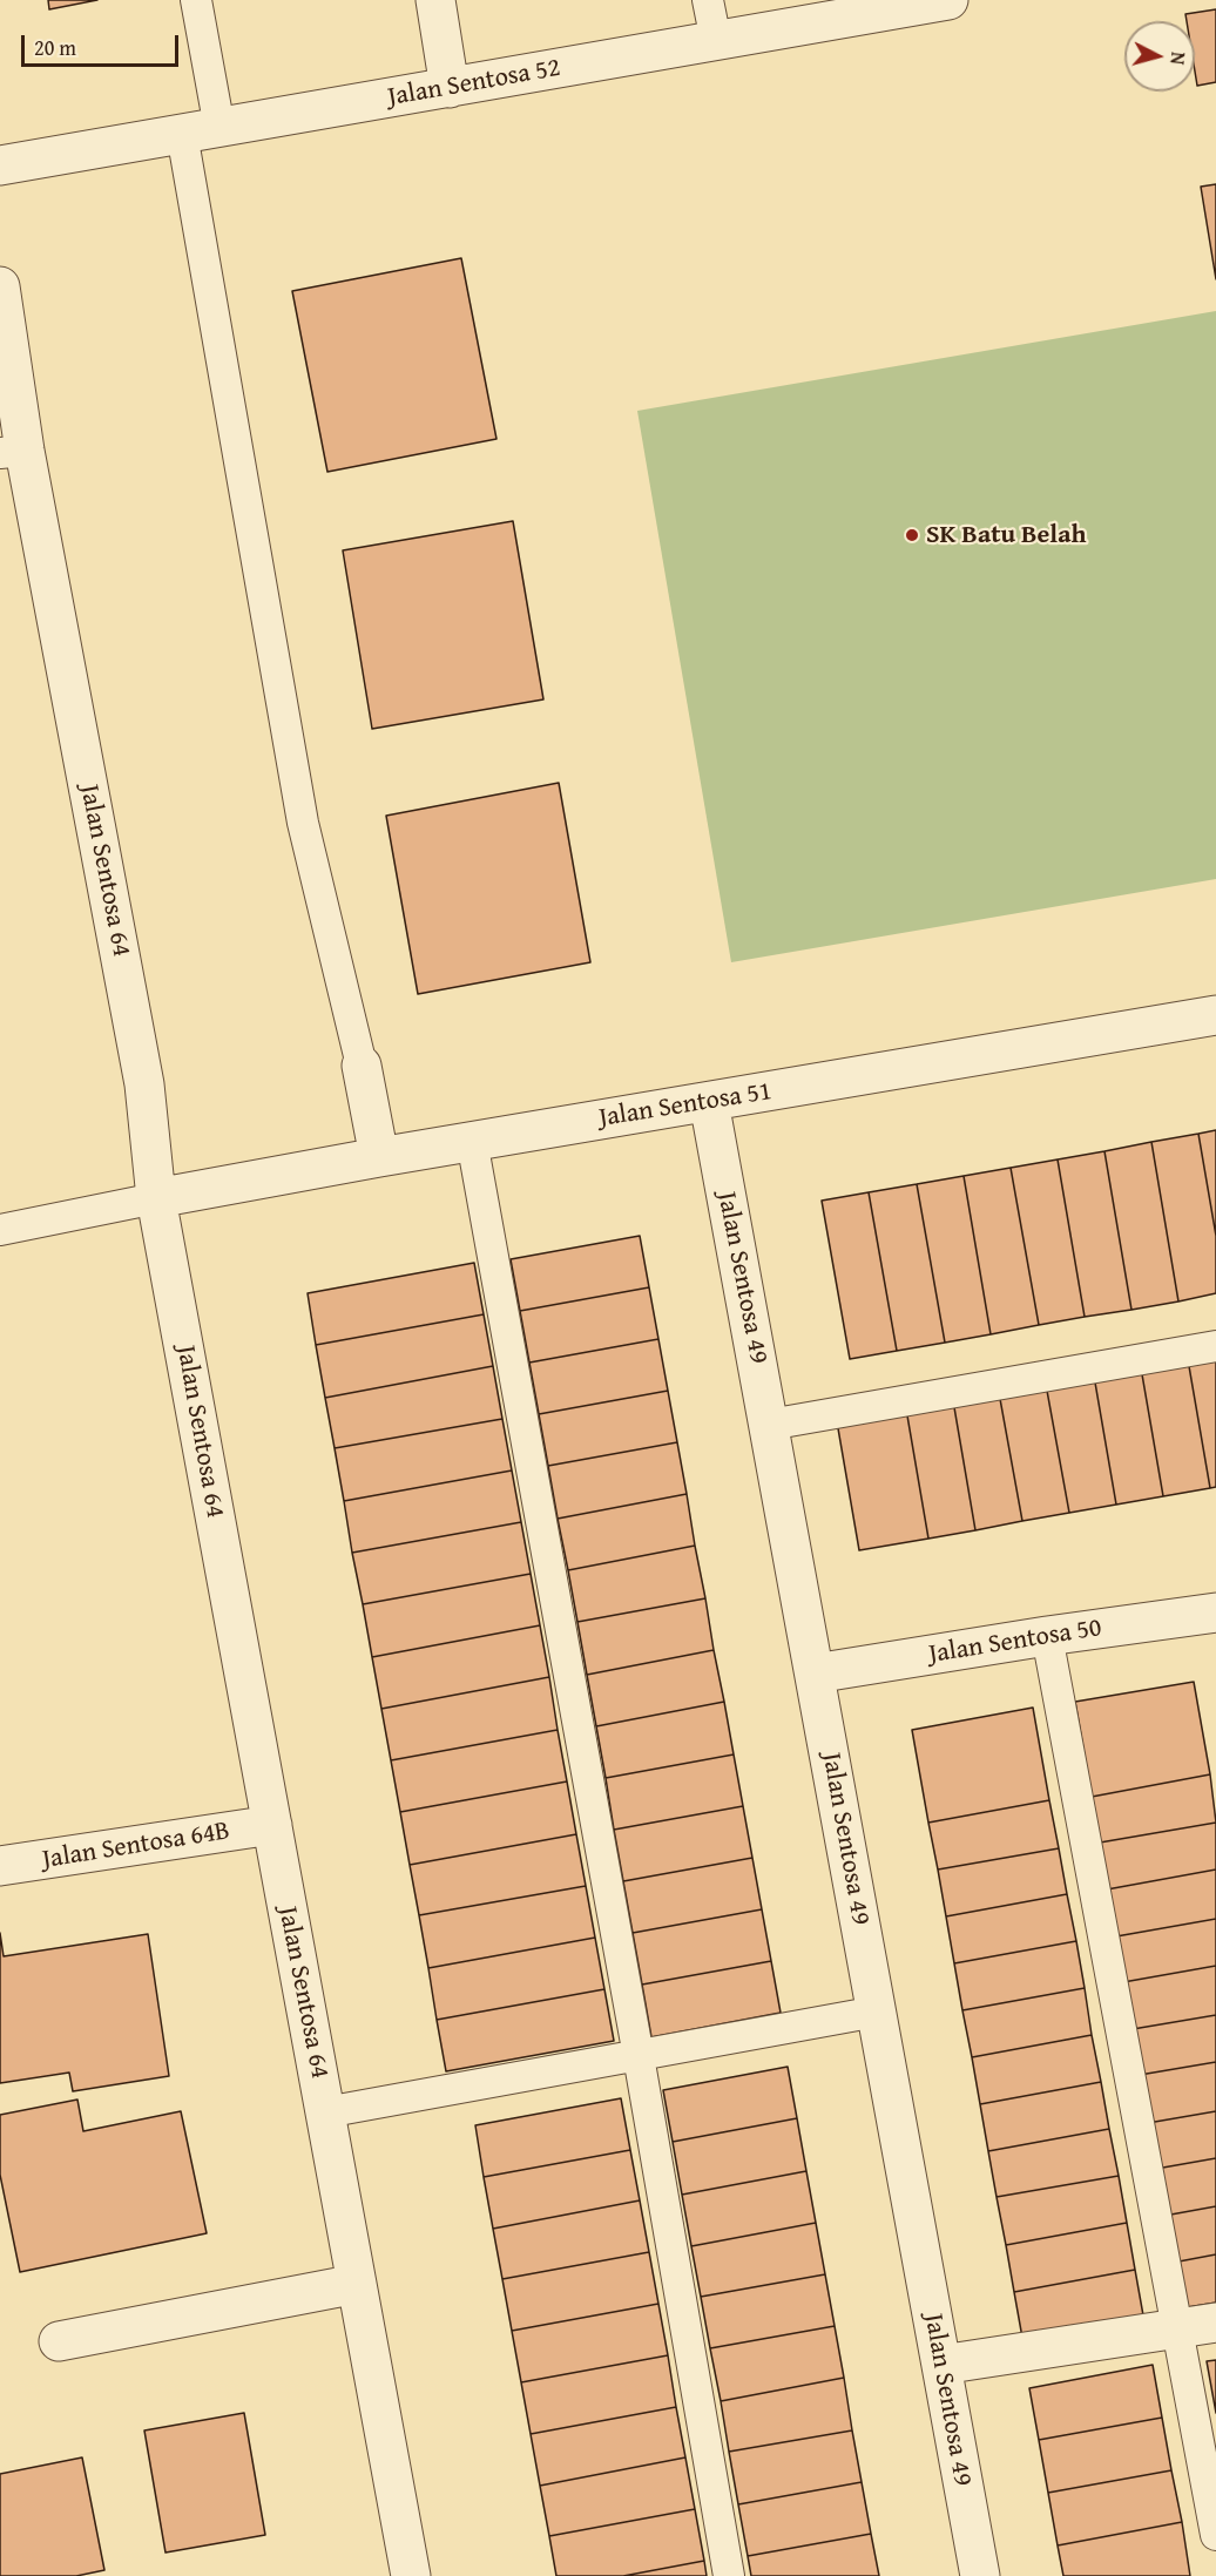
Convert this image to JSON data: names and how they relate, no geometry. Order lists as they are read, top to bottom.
{
  "streets": {
    "street": [
      "Jalan Sentosa 52",
      "Jalan Sentosa 64",
      "Jalan Sentosa 51",
      "Jalan Sentosa 49",
      "Jalan Sentosa 50",
      "Jalan Sentosa 64B"
    ]
  },
  "crossings": [
    ["Jalan Sentosa 64", "Jalan Sentosa 51"],
    ["Jalan Sentosa 64", "Jalan Sentosa 64B"],
    ["Jalan Sentosa 51", "Jalan Sentosa 49"],
    ["Jalan Sentosa 49", "Jalan Sentosa 50"]
  ],
  "places": ["SK Batu Belah"],
  "scale_bar": "20 m",
  "north": "right"
}
